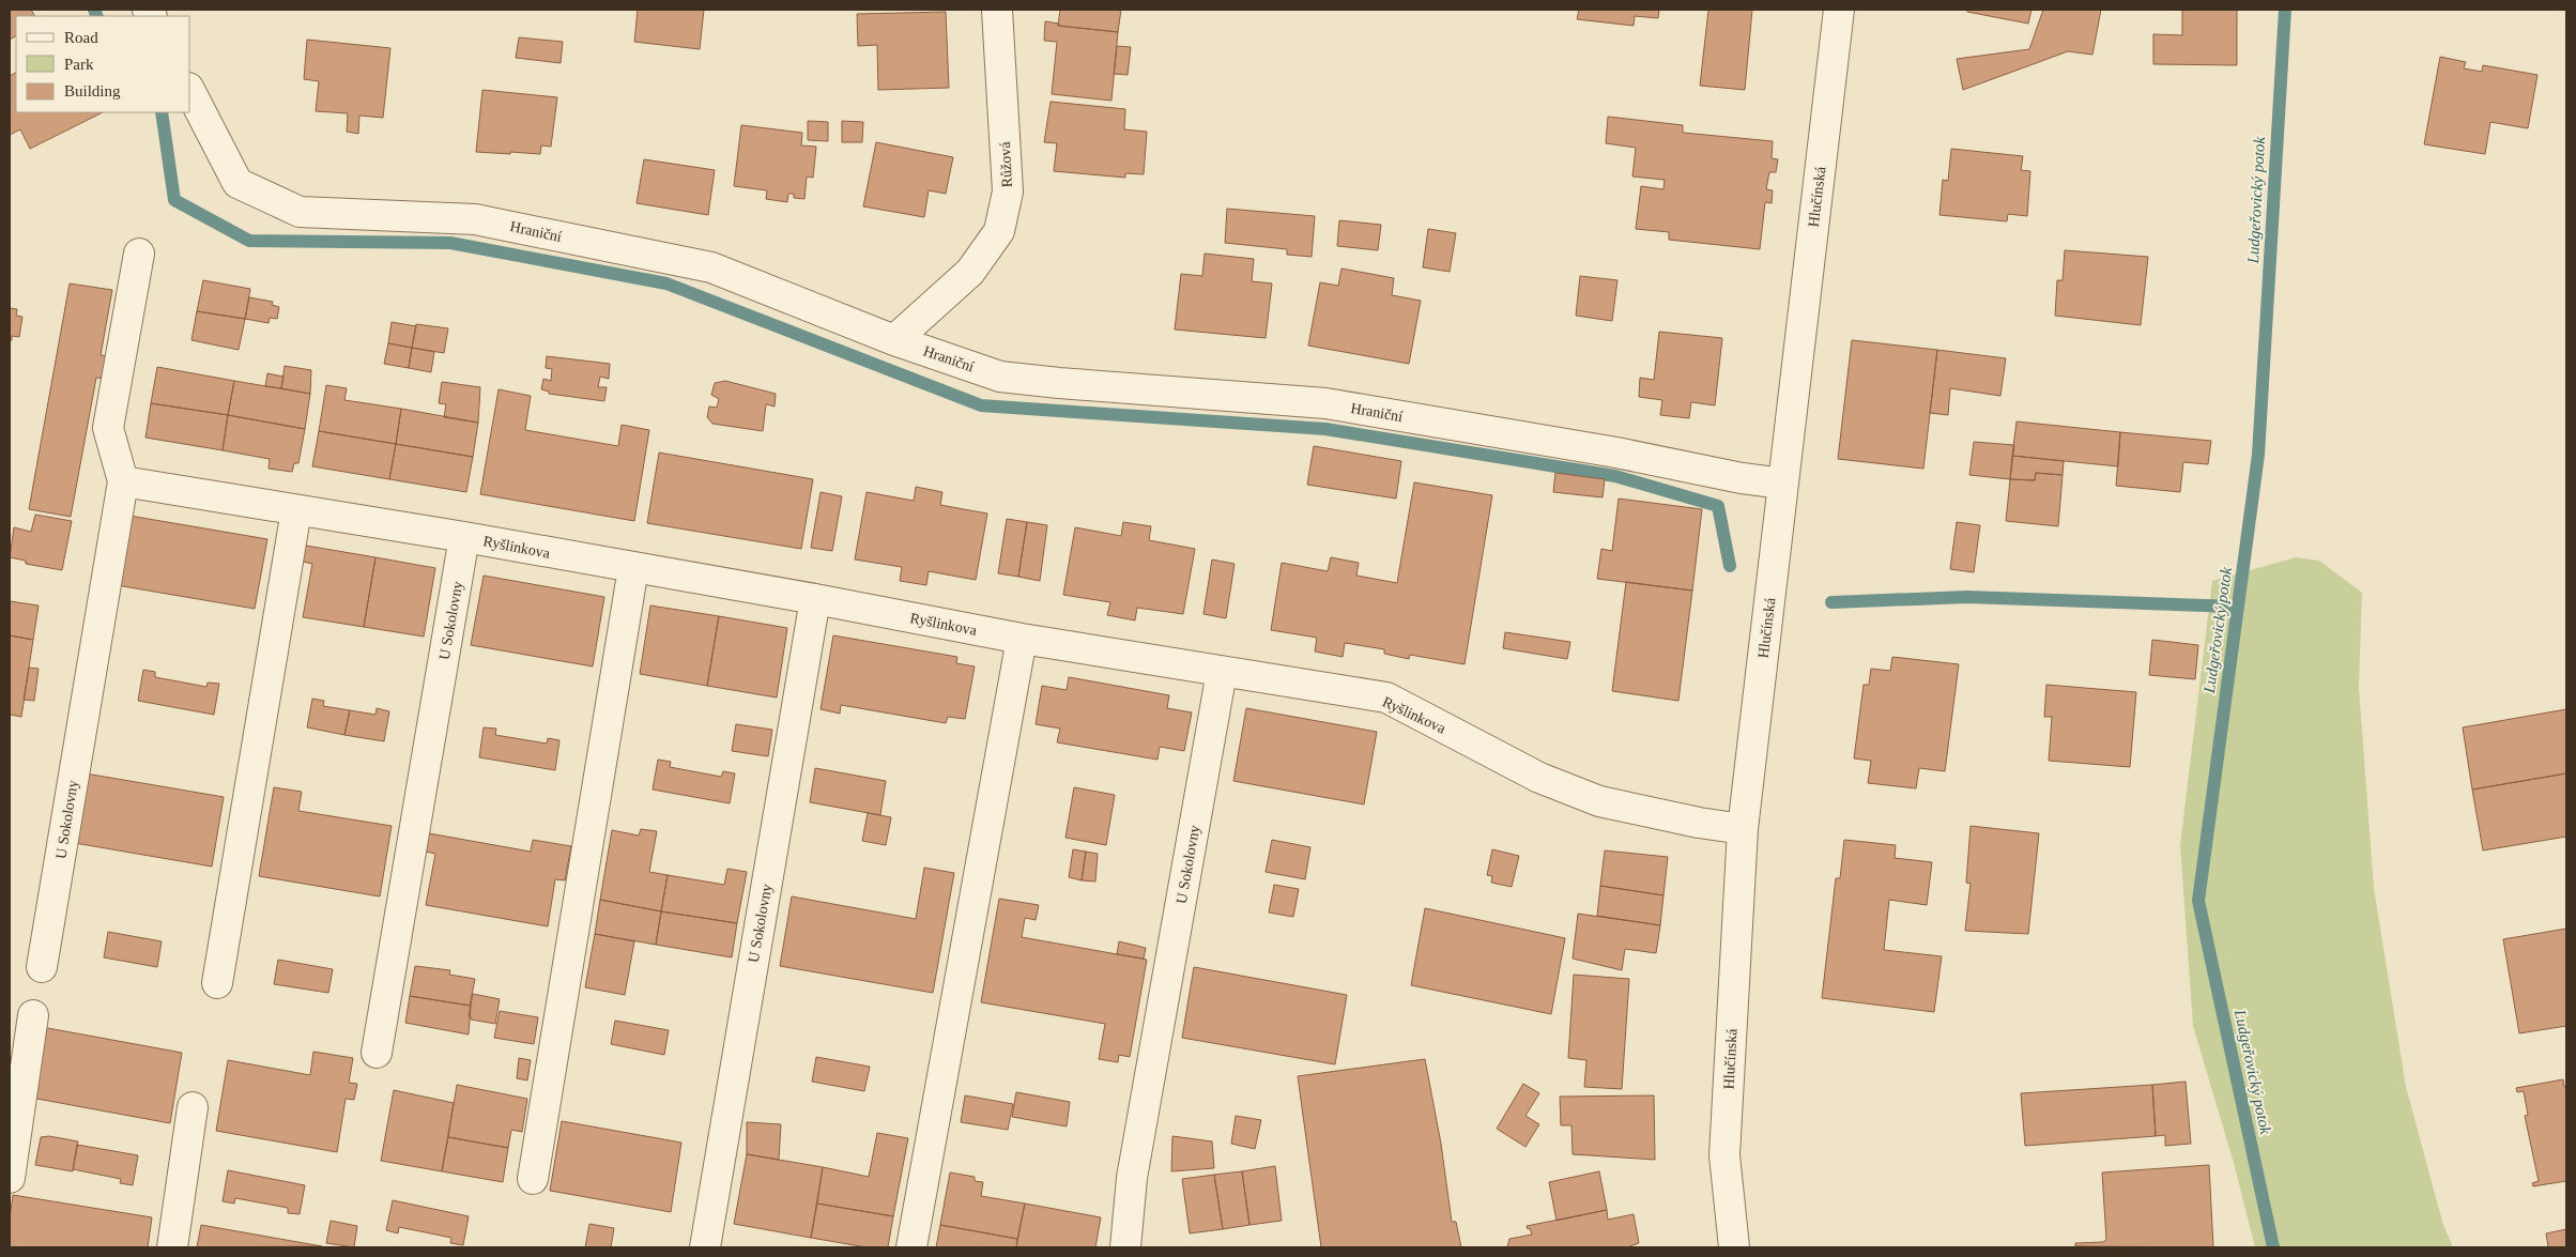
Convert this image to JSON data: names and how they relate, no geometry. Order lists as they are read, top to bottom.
{
  "streets": {
    "street": [
      "Růžová",
      "Hlučínská",
      "Hraniční",
      "Ryšlinkova",
      "U Sokolovny"
    ]
  },
  "crossings": [
    ["Růžová", "Hraniční"],
    ["Hlučínská", "Hraniční"],
    ["Hlučínská", "Ryšlinkova"],
    ["Ryšlinkova", "U Sokolovny"]
  ],
  "water": ["Ludgeřovický potok"],
  "legend": ["Road", "Park", "Building"]
}
